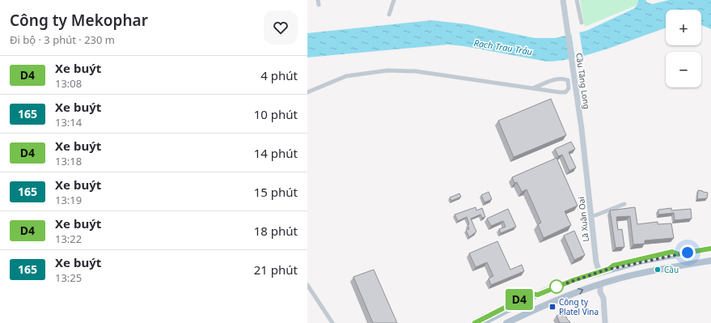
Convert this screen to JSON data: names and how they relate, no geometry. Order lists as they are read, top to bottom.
{
  "streets": {
    "main road": ["Cầu Tăng Long", "Lã Xuân Oai"]
  },
  "crossings": [
    ["Cầu Tăng Long", "Lã Xuân Oai"]
  ],
  "water": ["Rạch Trau Trảu"],
  "places": {
    "other": ["Cầu"],
    "transit": ["Công ty Platel Vina"]
  },
  "lines": ["bus line D4"],
  "page": {
    "heading": ["Công ty Mekophar", "Đi bộ · 3 phút · 230 m"],
    "on_map": "D4",
    "map_buttons": ["+", "−"],
    "list": [
      {
        "mark": "D4",
        "name": "Xe buýt",
        "note": "13:08",
        "value": "4 phút"
      },
      {
        "mark": "165",
        "name": "Xe buýt",
        "note": "13:14",
        "value": "10 phút"
      },
      {
        "mark": "D4",
        "name": "Xe buýt",
        "note": "13:18",
        "value": "14 phút"
      },
      {
        "mark": "165",
        "name": "Xe buýt",
        "note": "13:19",
        "value": "15 phút"
      },
      {
        "mark": "D4",
        "name": "Xe buýt",
        "note": "13:22",
        "value": "18 phút"
      },
      {
        "mark": "165",
        "name": "Xe buýt",
        "note": "13:25",
        "value": "21 phút"
      }
    ]
  }
}
